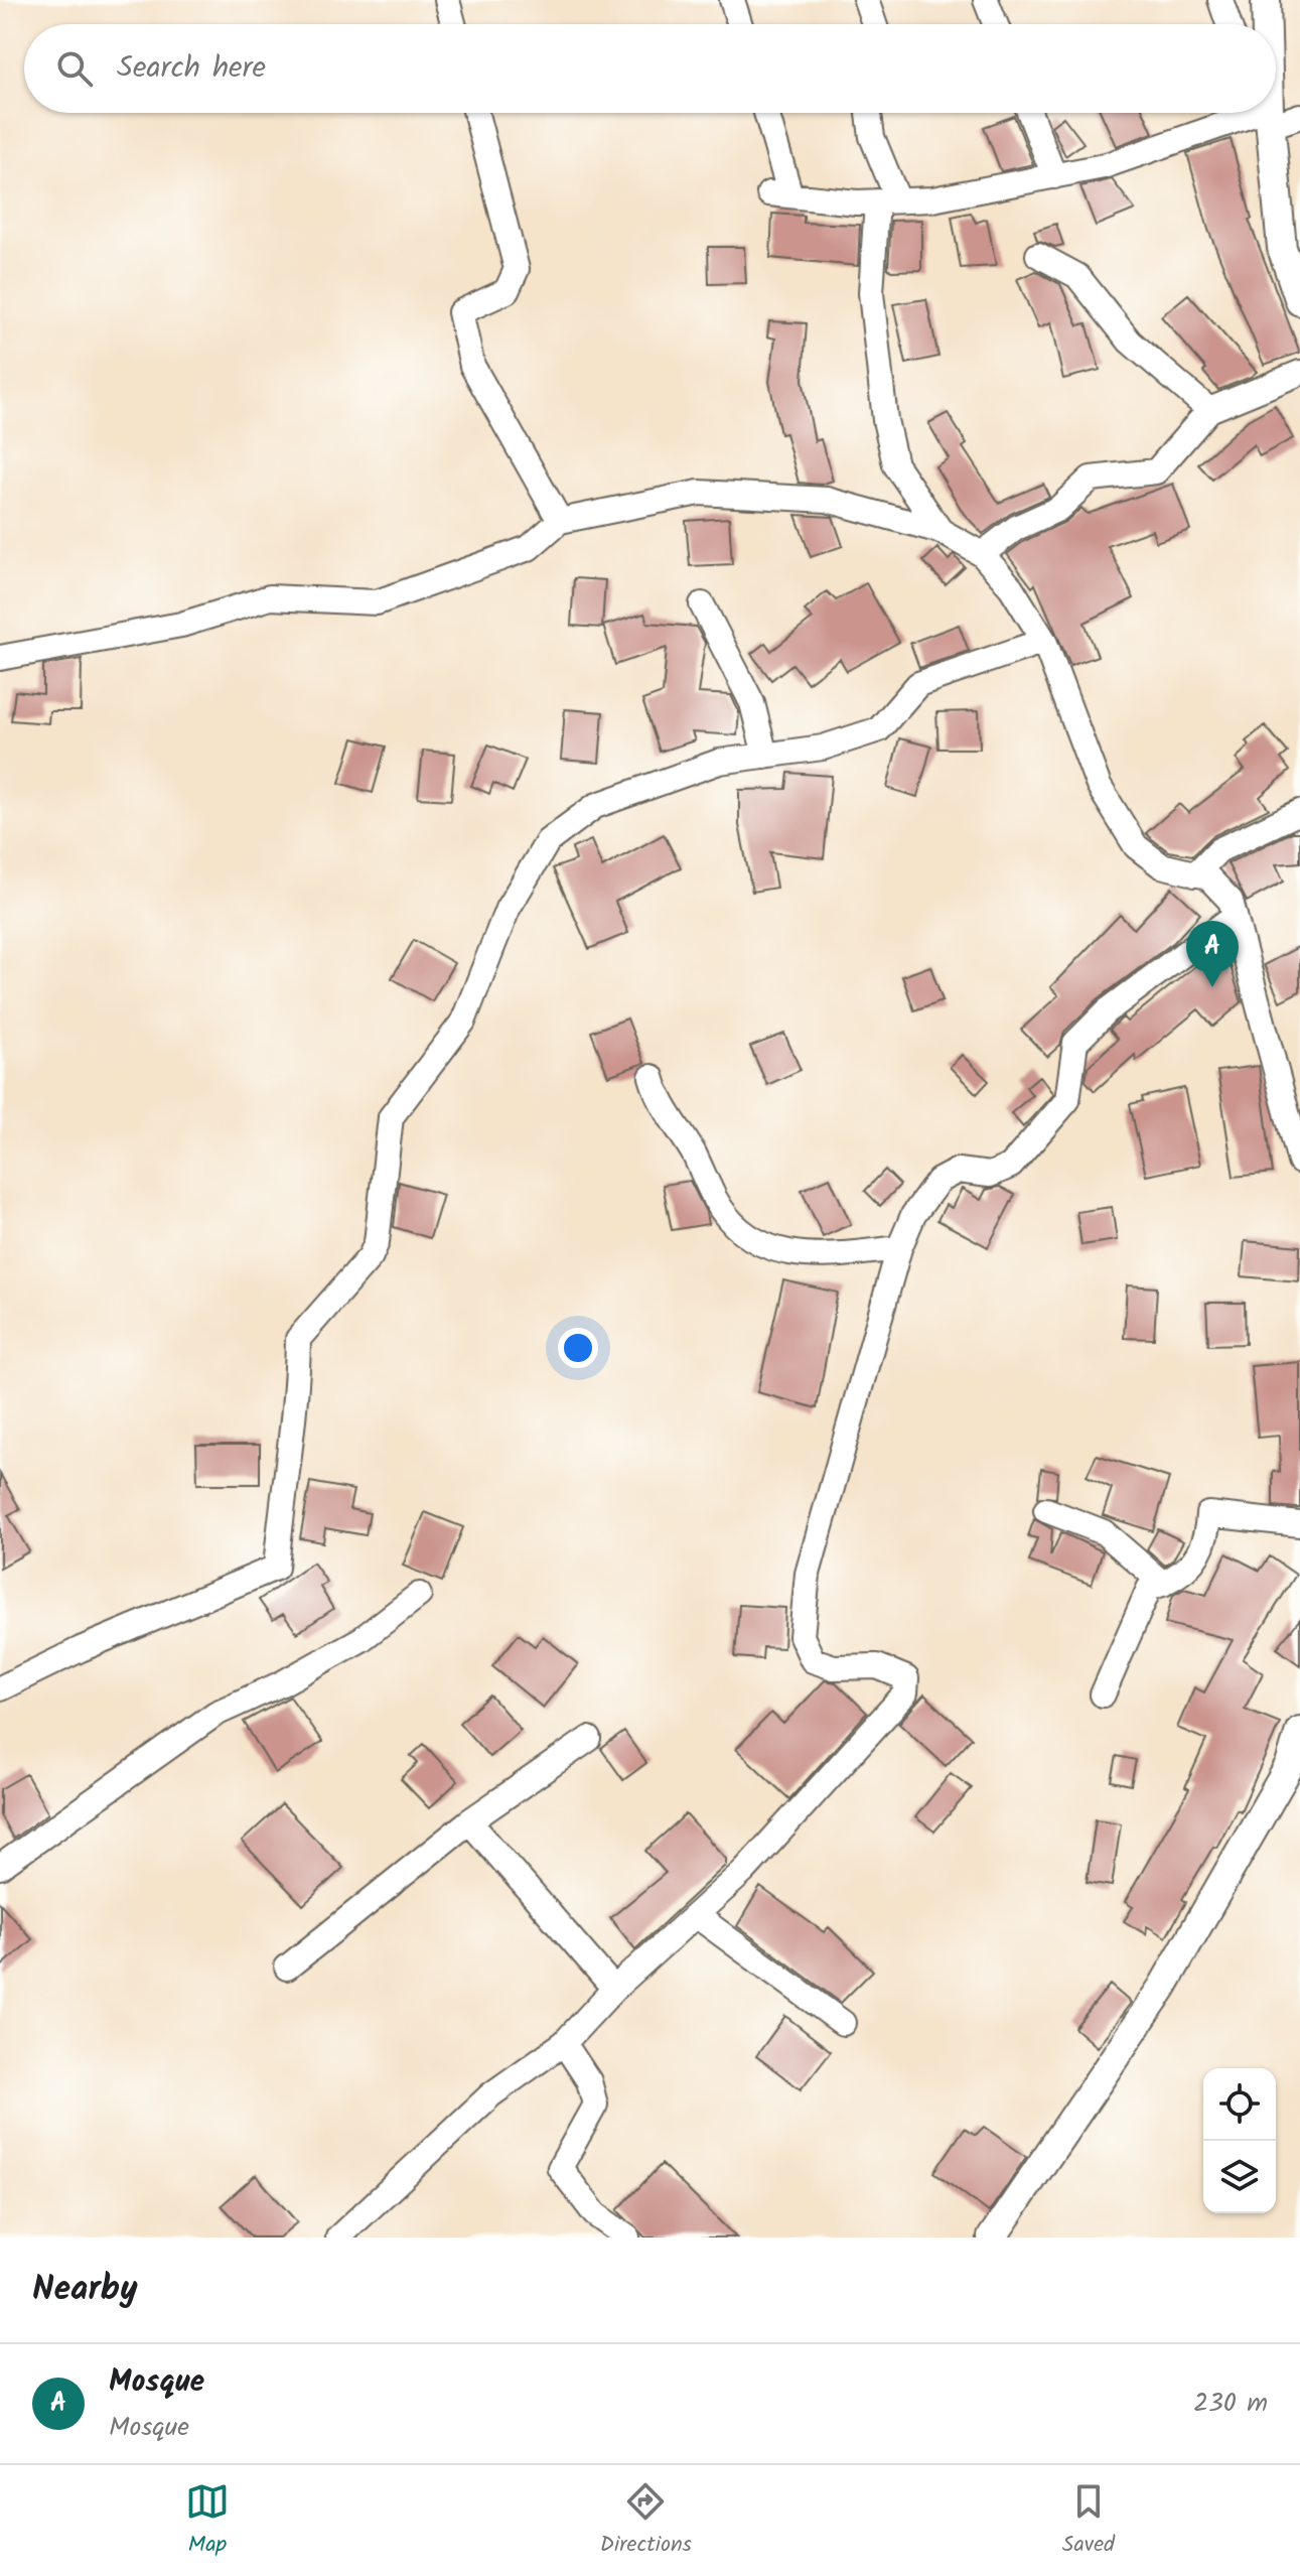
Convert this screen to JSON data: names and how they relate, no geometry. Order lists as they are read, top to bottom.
{
  "page": {
    "search": "Search here",
    "pins": "A",
    "heading": "Nearby",
    "list": [
      {
        "mark": "A",
        "name": "Mosque",
        "note": "Mosque",
        "value": "230 m"
      }
    ],
    "nav": ["Map", "Directions", "Saved"]
  }
}
